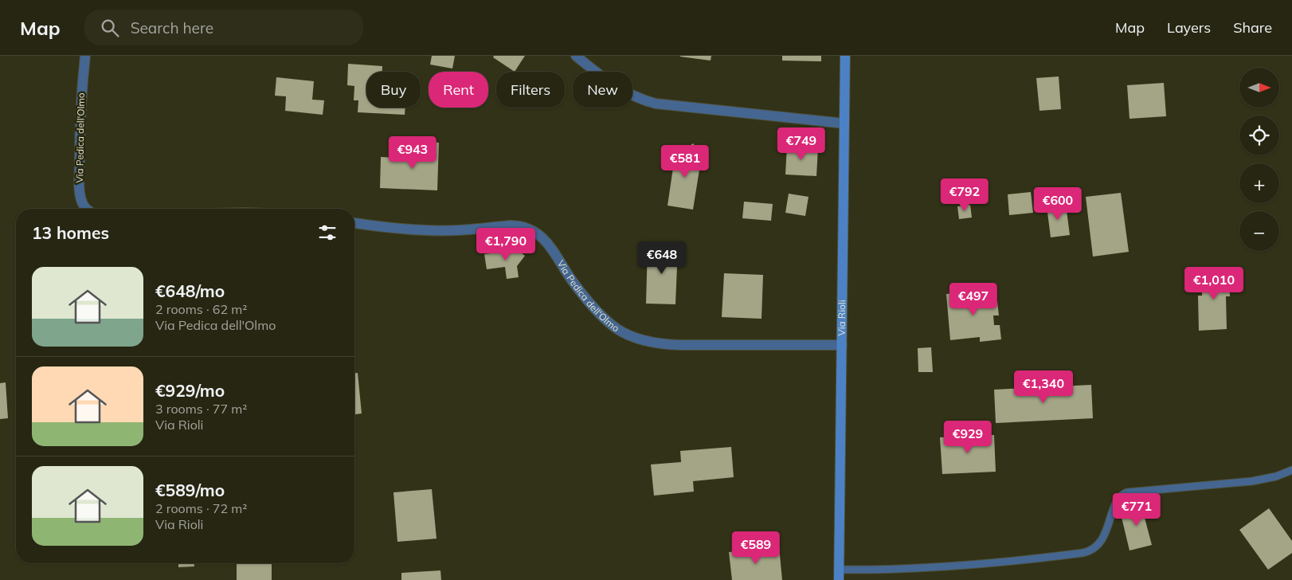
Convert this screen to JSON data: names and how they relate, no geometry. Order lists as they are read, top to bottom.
{
  "streets": {
    "main road": ["Via Rioli"],
    "street": ["Via Pedica dell'Olmo"]
  },
  "crossings": [
    ["Via Pedica dell'Olmo", "Via Rioli"]
  ],
  "north": "right",
  "page": {
    "header": "Map",
    "search": "Search here",
    "nav": ["Map", "Layers", "Share"],
    "map_buttons": ["+", "−"],
    "chip": [
      "Buy",
      "Rent",
      "Filters",
      "New"
    ],
    "price": [
      "€749",
      "€943",
      "€581",
      "€792",
      "€600",
      "€1,790",
      "€648",
      "€1,010",
      "€497",
      "€1,340",
      "€929",
      "€771",
      "€589"
    ],
    "heading": "13 homes",
    "list": [
      {
        "name": "€648/mo",
        "note": "2 rooms · 62 m² · Via Pedica dell'Olmo"
      },
      {
        "name": "€929/mo",
        "note": "3 rooms · 77 m² · Via Rioli"
      },
      {
        "name": "€589/mo",
        "note": "2 rooms · 72 m² · Via Rioli"
      }
    ]
  }
}
